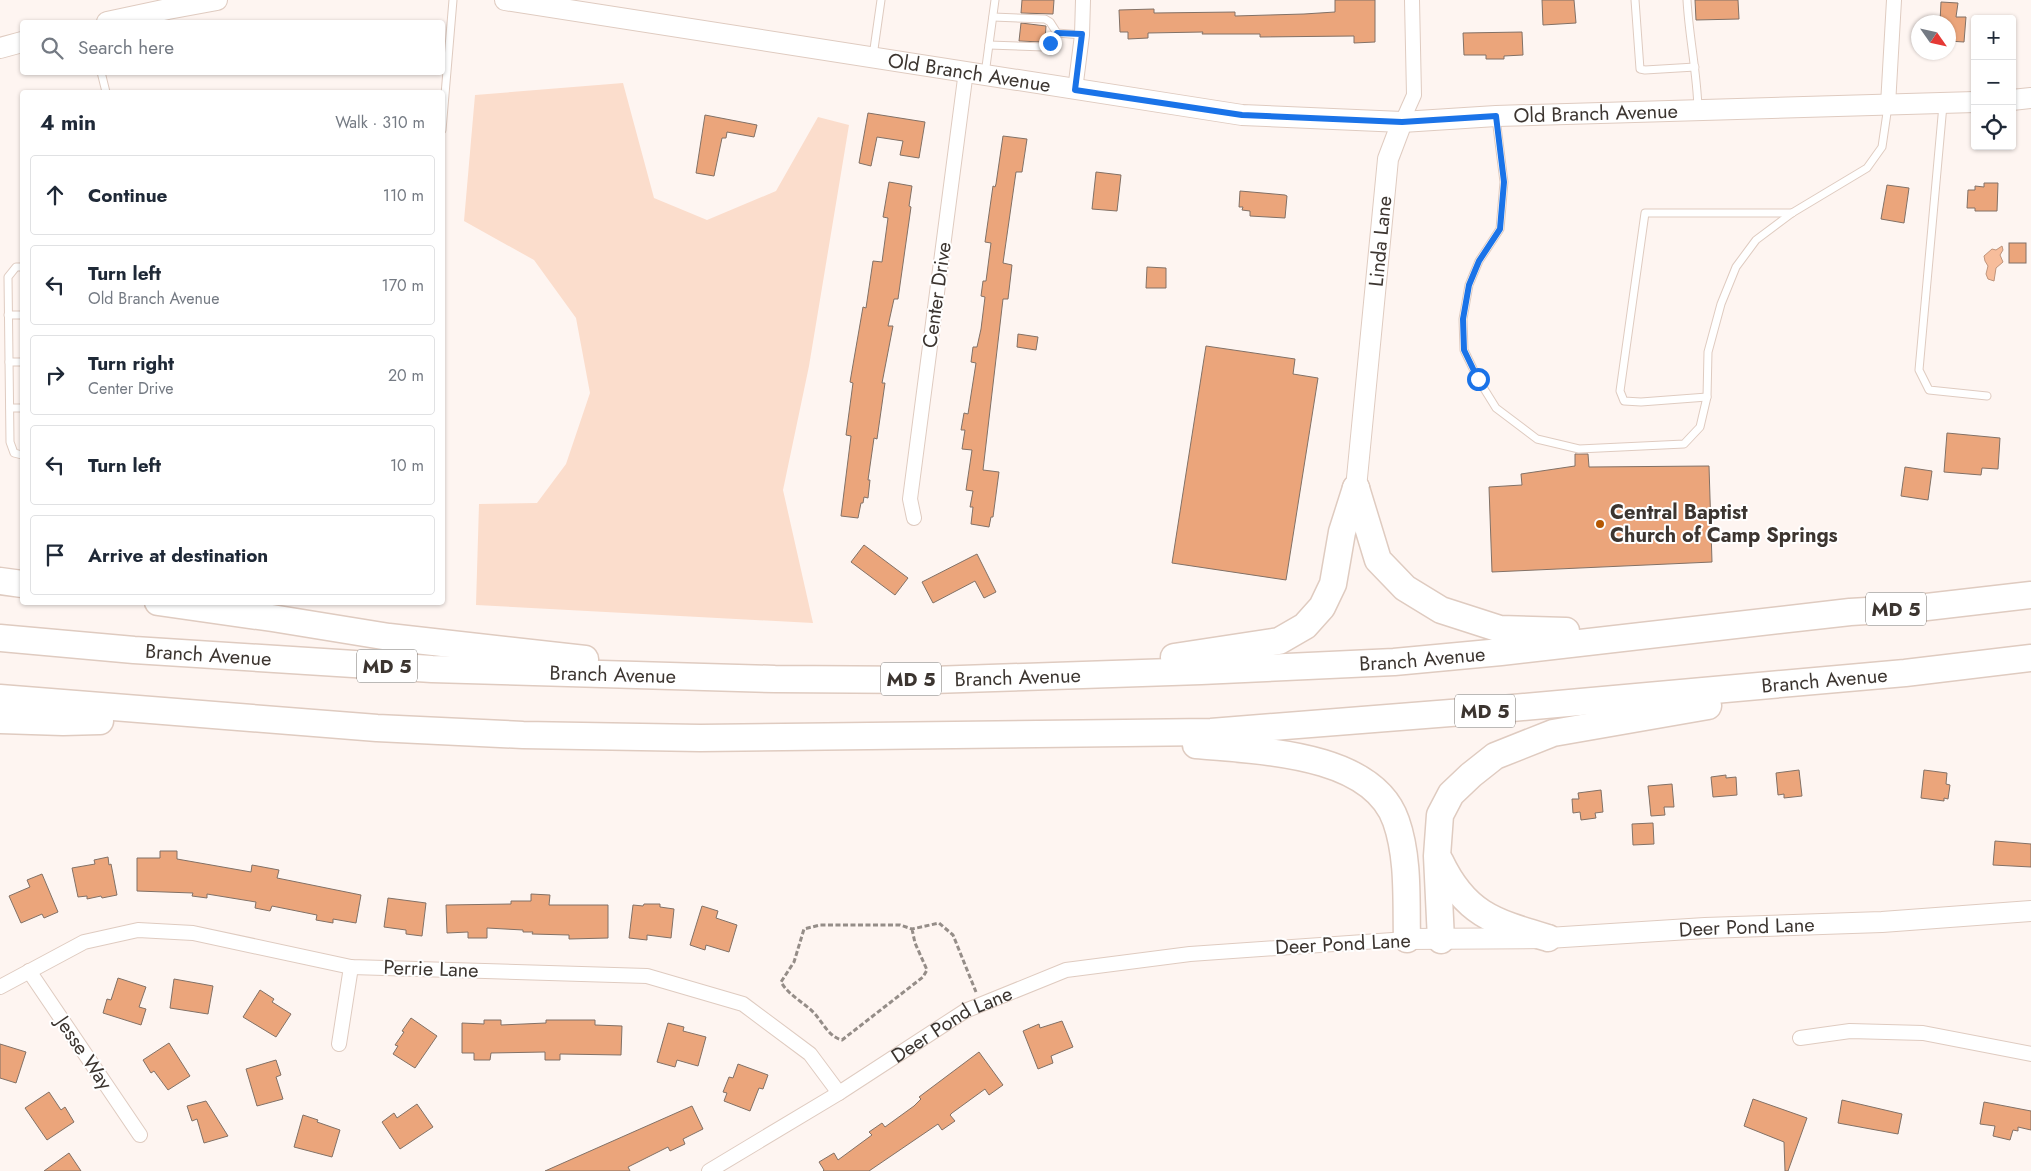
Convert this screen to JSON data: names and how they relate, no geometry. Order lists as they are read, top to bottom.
{
  "streets": {
    "highway": ["MD 5", "Branch Avenue"],
    "street": [
      "Old Branch Avenue",
      "Linda Lane",
      "Center Drive",
      "Deer Pond Lane",
      "Perrie Lane",
      "Jesse Way"
    ]
  },
  "crossings": [
    ["Old Branch Avenue", "Linda Lane"],
    ["Old Branch Avenue", "Center Drive"],
    ["Deer Pond Lane", "Perrie Lane"],
    ["Perrie Lane", "Jesse Way"]
  ],
  "places": ["Central Baptist Church of Camp Springs"],
  "north": "bottom right",
  "page": {
    "map_buttons": ["+", "−"],
    "search": "Search here",
    "heading": ["4 min", "Walk · 310 m"],
    "list": [
      ["Continue", "110 m"],
      ["Turn left", "Old Branch Avenue", "170 m"],
      ["Turn right", "Center Drive", "20 m"],
      ["Turn left", "10 m"],
      "Arrive at destination"
    ]
  }
}
